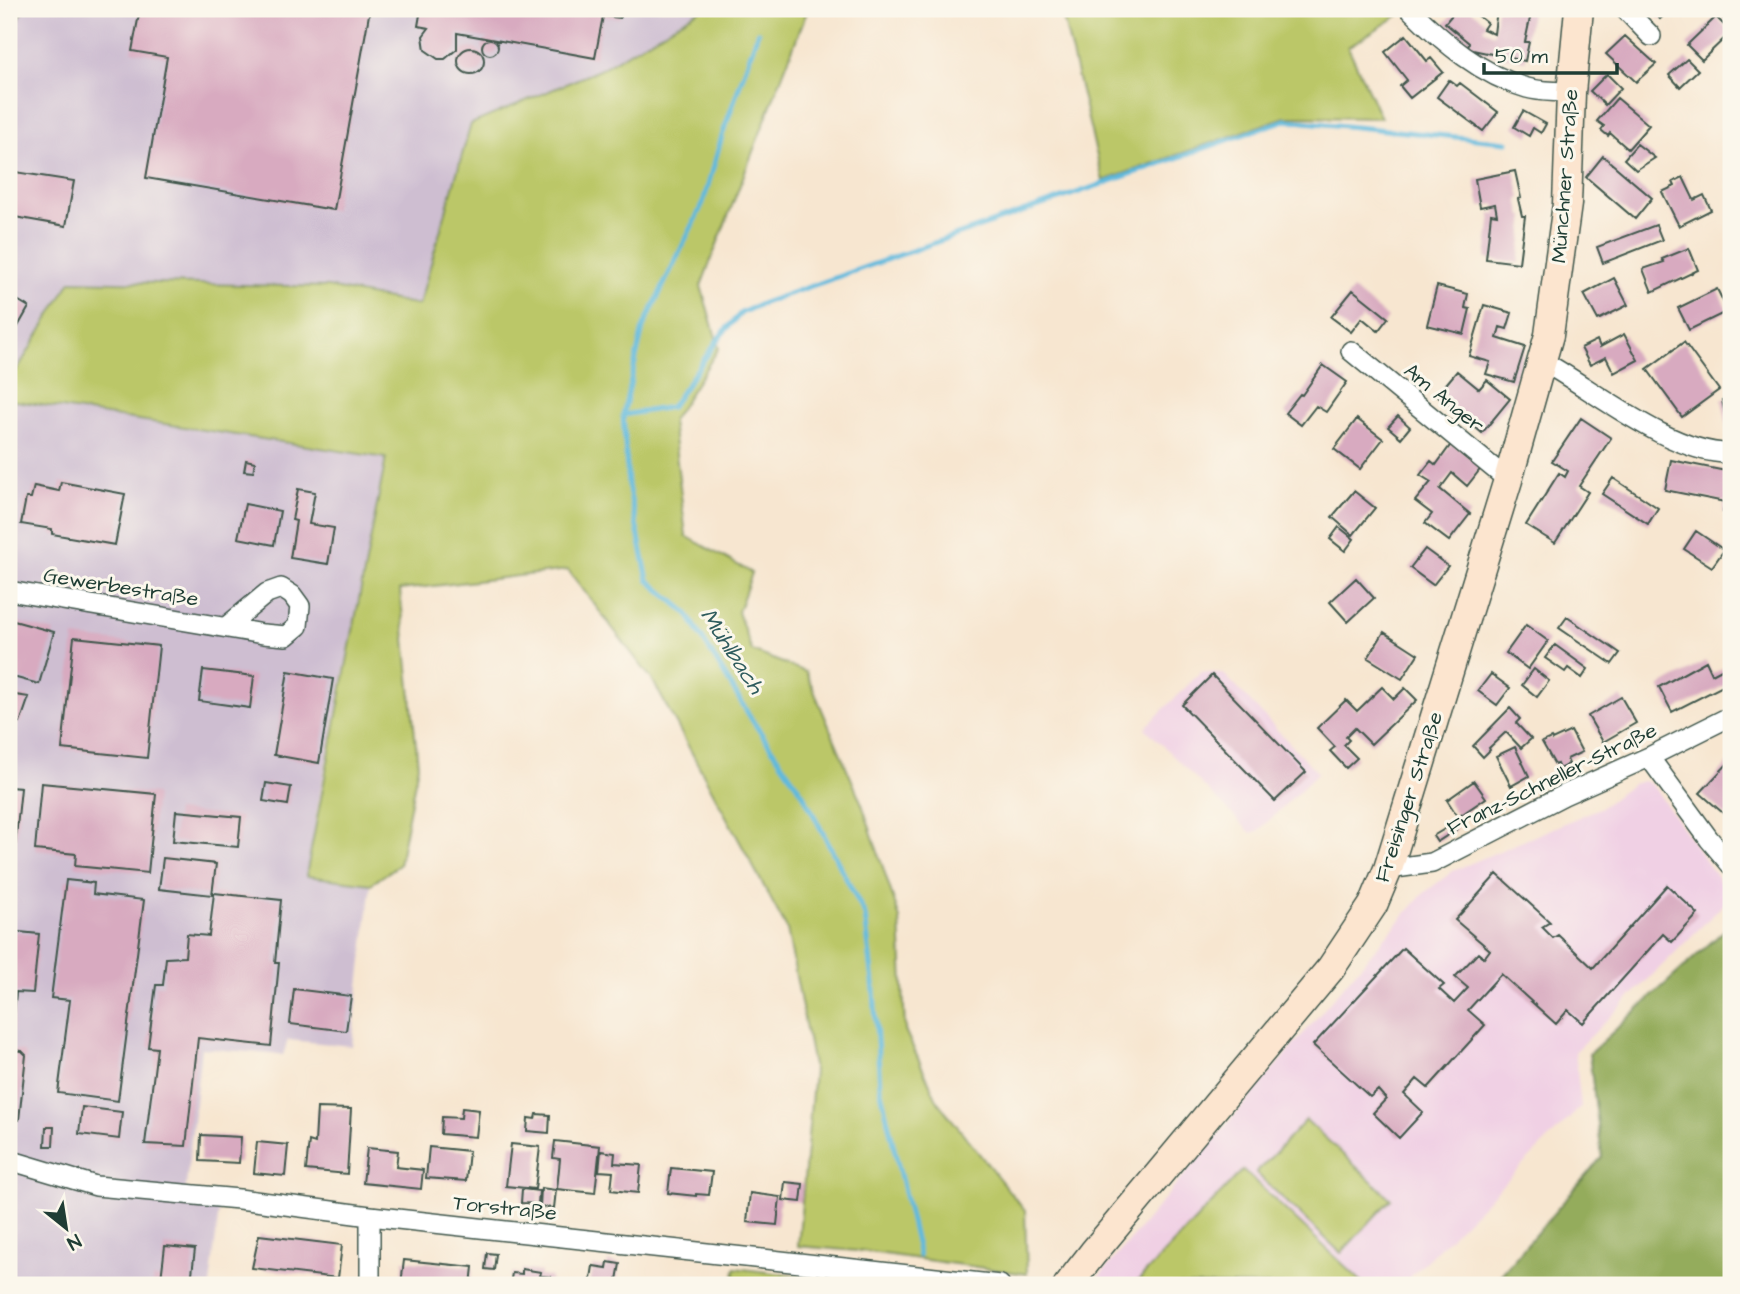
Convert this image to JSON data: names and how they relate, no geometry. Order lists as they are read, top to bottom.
{
  "streets": {
    "main road": ["Münchner Straße", "Freisinger Straße"],
    "street": [
      "Am Anger",
      "Gewerbestraße",
      "Franz-Schneller-Straße",
      "Torstraße"
    ]
  },
  "crossings": [
    ["Münchner Straße", "Freisinger Straße"],
    ["Am Anger", "Freisinger Straße"],
    ["Franz-Schneller-Straße", "Freisinger Straße"]
  ],
  "water": ["Mühlbach"],
  "scale_bar": "50 m",
  "north": "bottom right"
}
